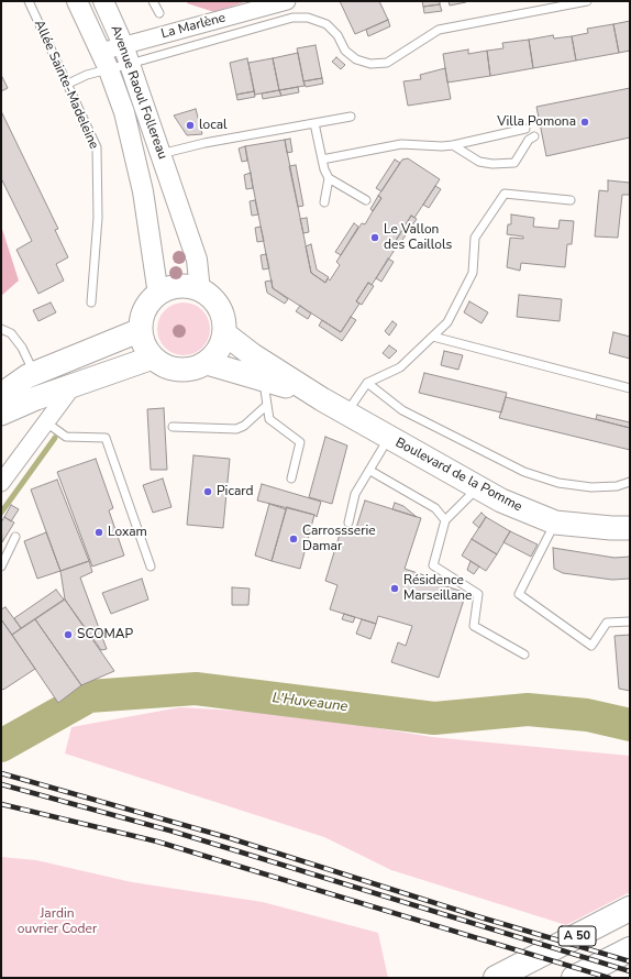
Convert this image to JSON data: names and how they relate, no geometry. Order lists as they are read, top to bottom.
{
  "streets": {
    "highway": ["A 50"],
    "main road": ["Boulevard de la Pomme"],
    "street": ["La Marlène", "Avenue Raoul Follereau"],
    "lane": ["Allée Sainte-Madeleine"]
  },
  "crossings": [
    ["La Marlène", "Avenue Raoul Follereau"],
    ["Avenue Raoul Follereau", "Boulevard de la Pomme"]
  ],
  "water": ["L'Huveaune"],
  "parks": ["Jardin ouvrier Coder"],
  "places": [
    "Villa Pomona",
    "local",
    "Le Vallon des Caillols",
    "Picard",
    "Loxam",
    "Carrossserie Damar",
    "Résidence Marseillane",
    "SCOMAP"
  ]
}
